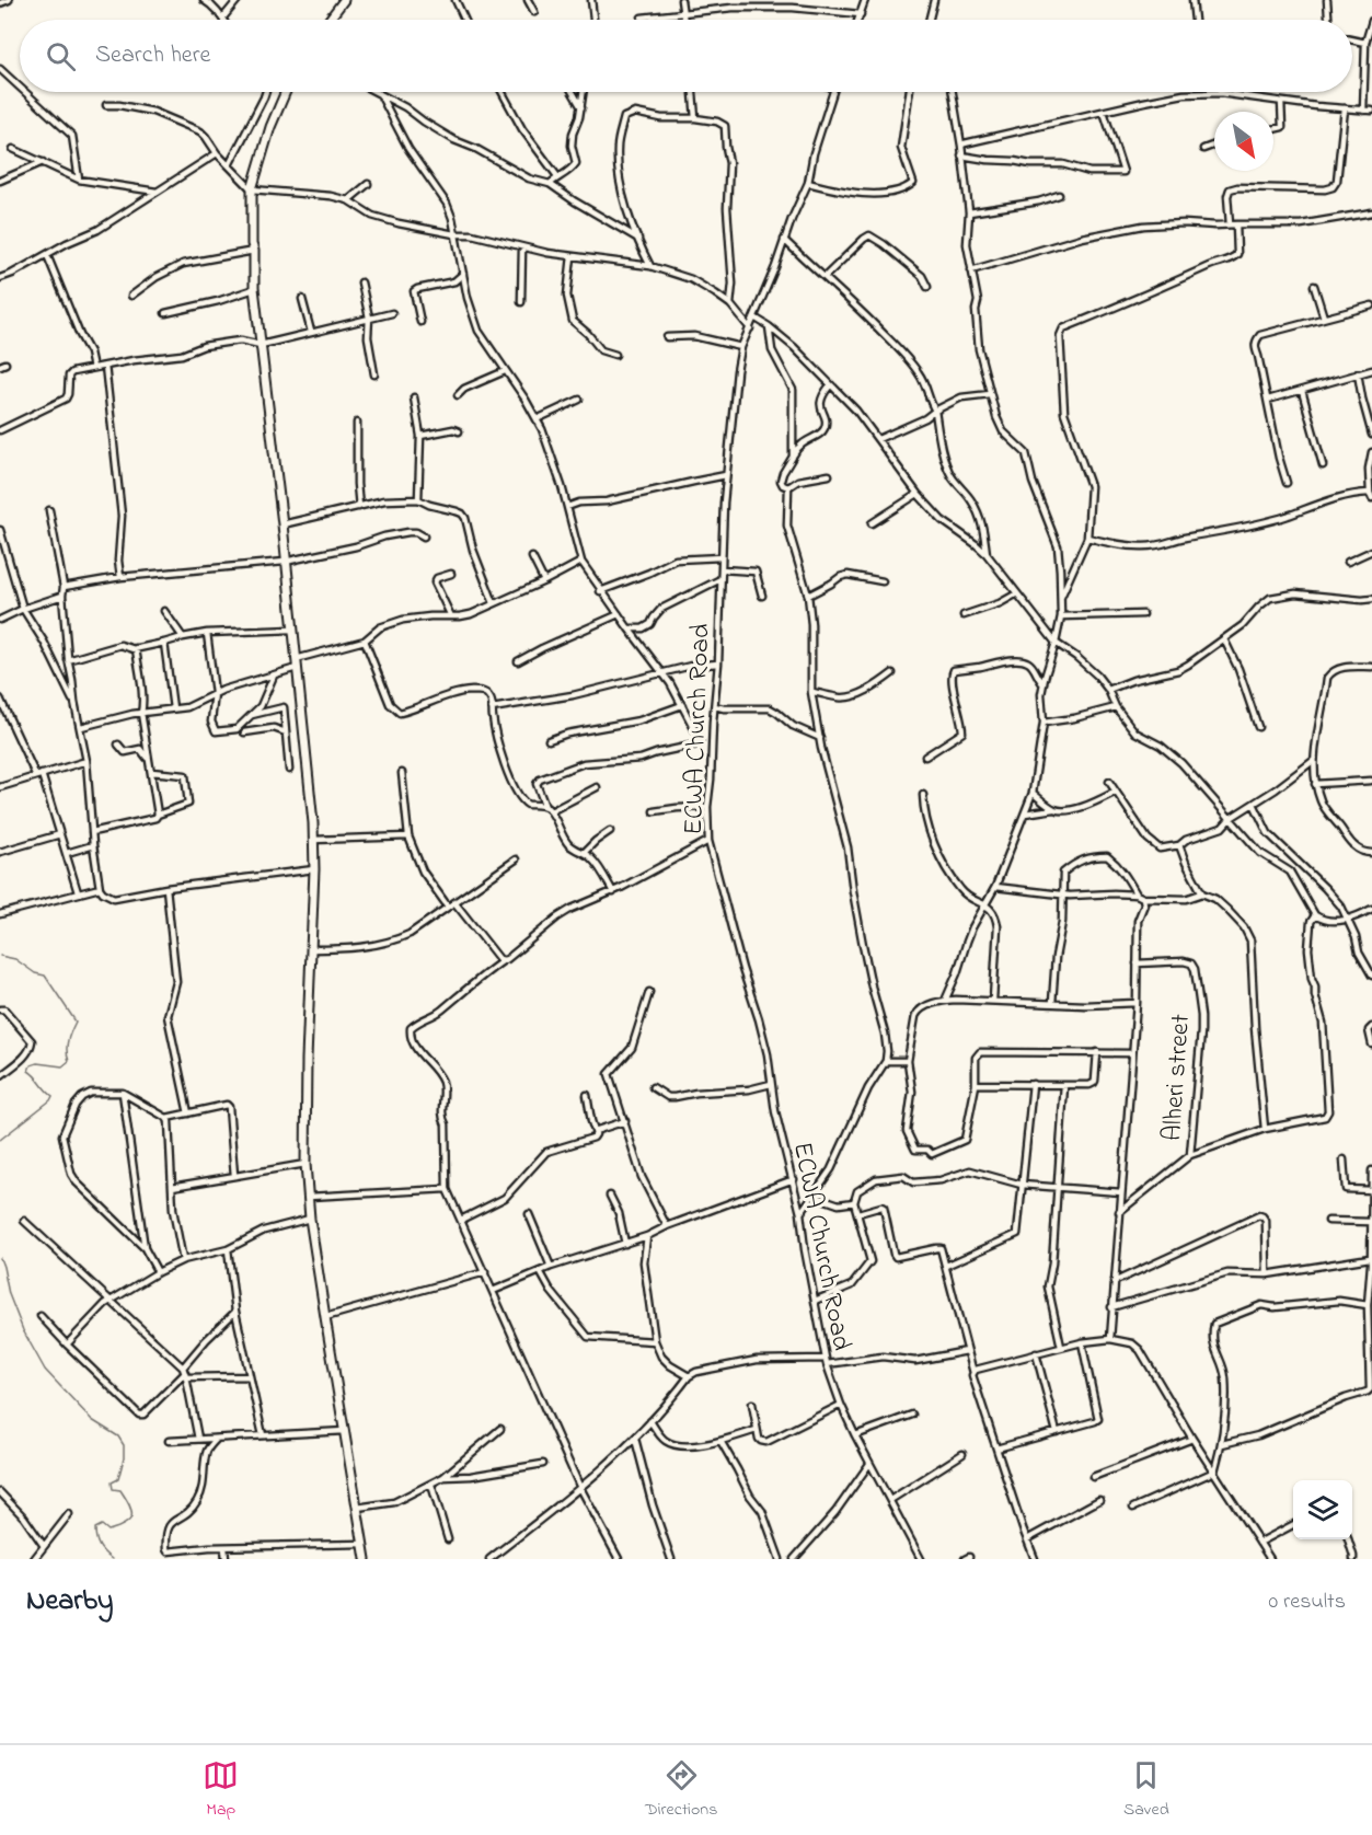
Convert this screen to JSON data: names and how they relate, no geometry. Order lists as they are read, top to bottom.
{
  "streets": {
    "street": ["ECWA Church Road", "Alheri street"]
  },
  "north": "bottom right",
  "page": {
    "search": "Search here",
    "heading": ["Nearby", "0 results"],
    "nav": ["Map", "Directions", "Saved"]
  }
}
